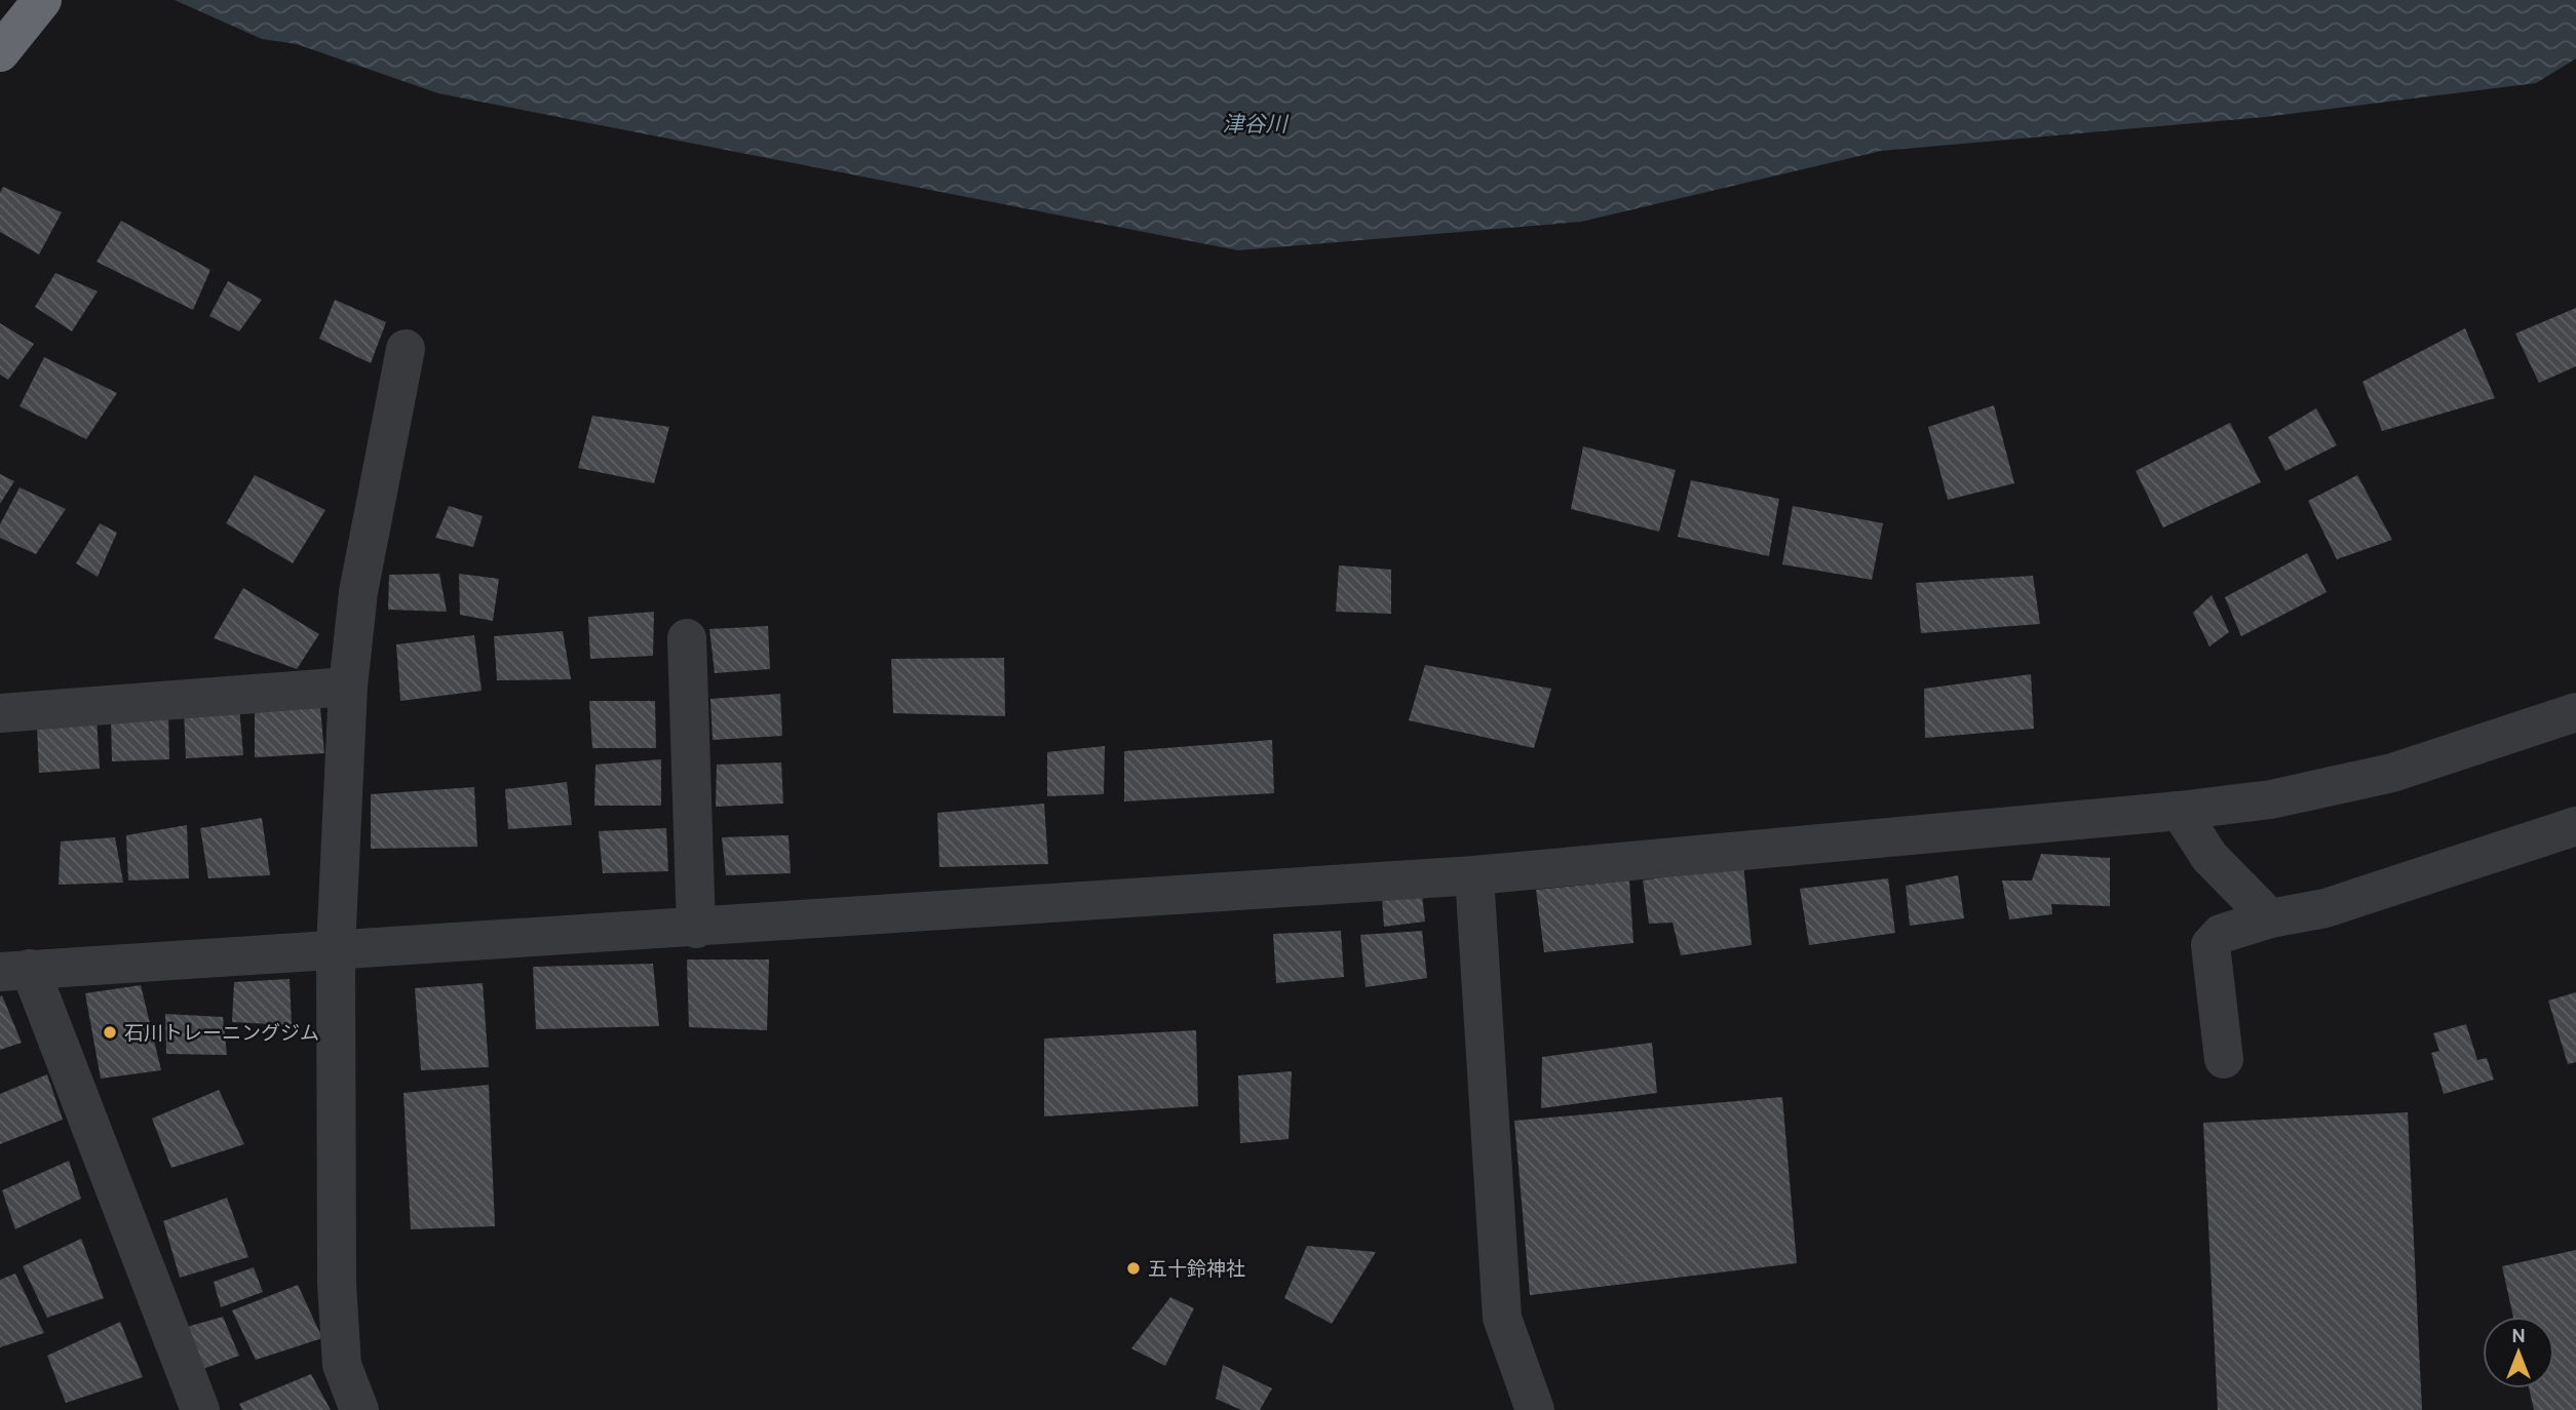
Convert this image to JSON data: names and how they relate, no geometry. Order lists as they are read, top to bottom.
{
  "water": ["津谷川"],
  "places": ["石川トレーニングジム", "五十鈴神社"],
  "north": "top"
}
